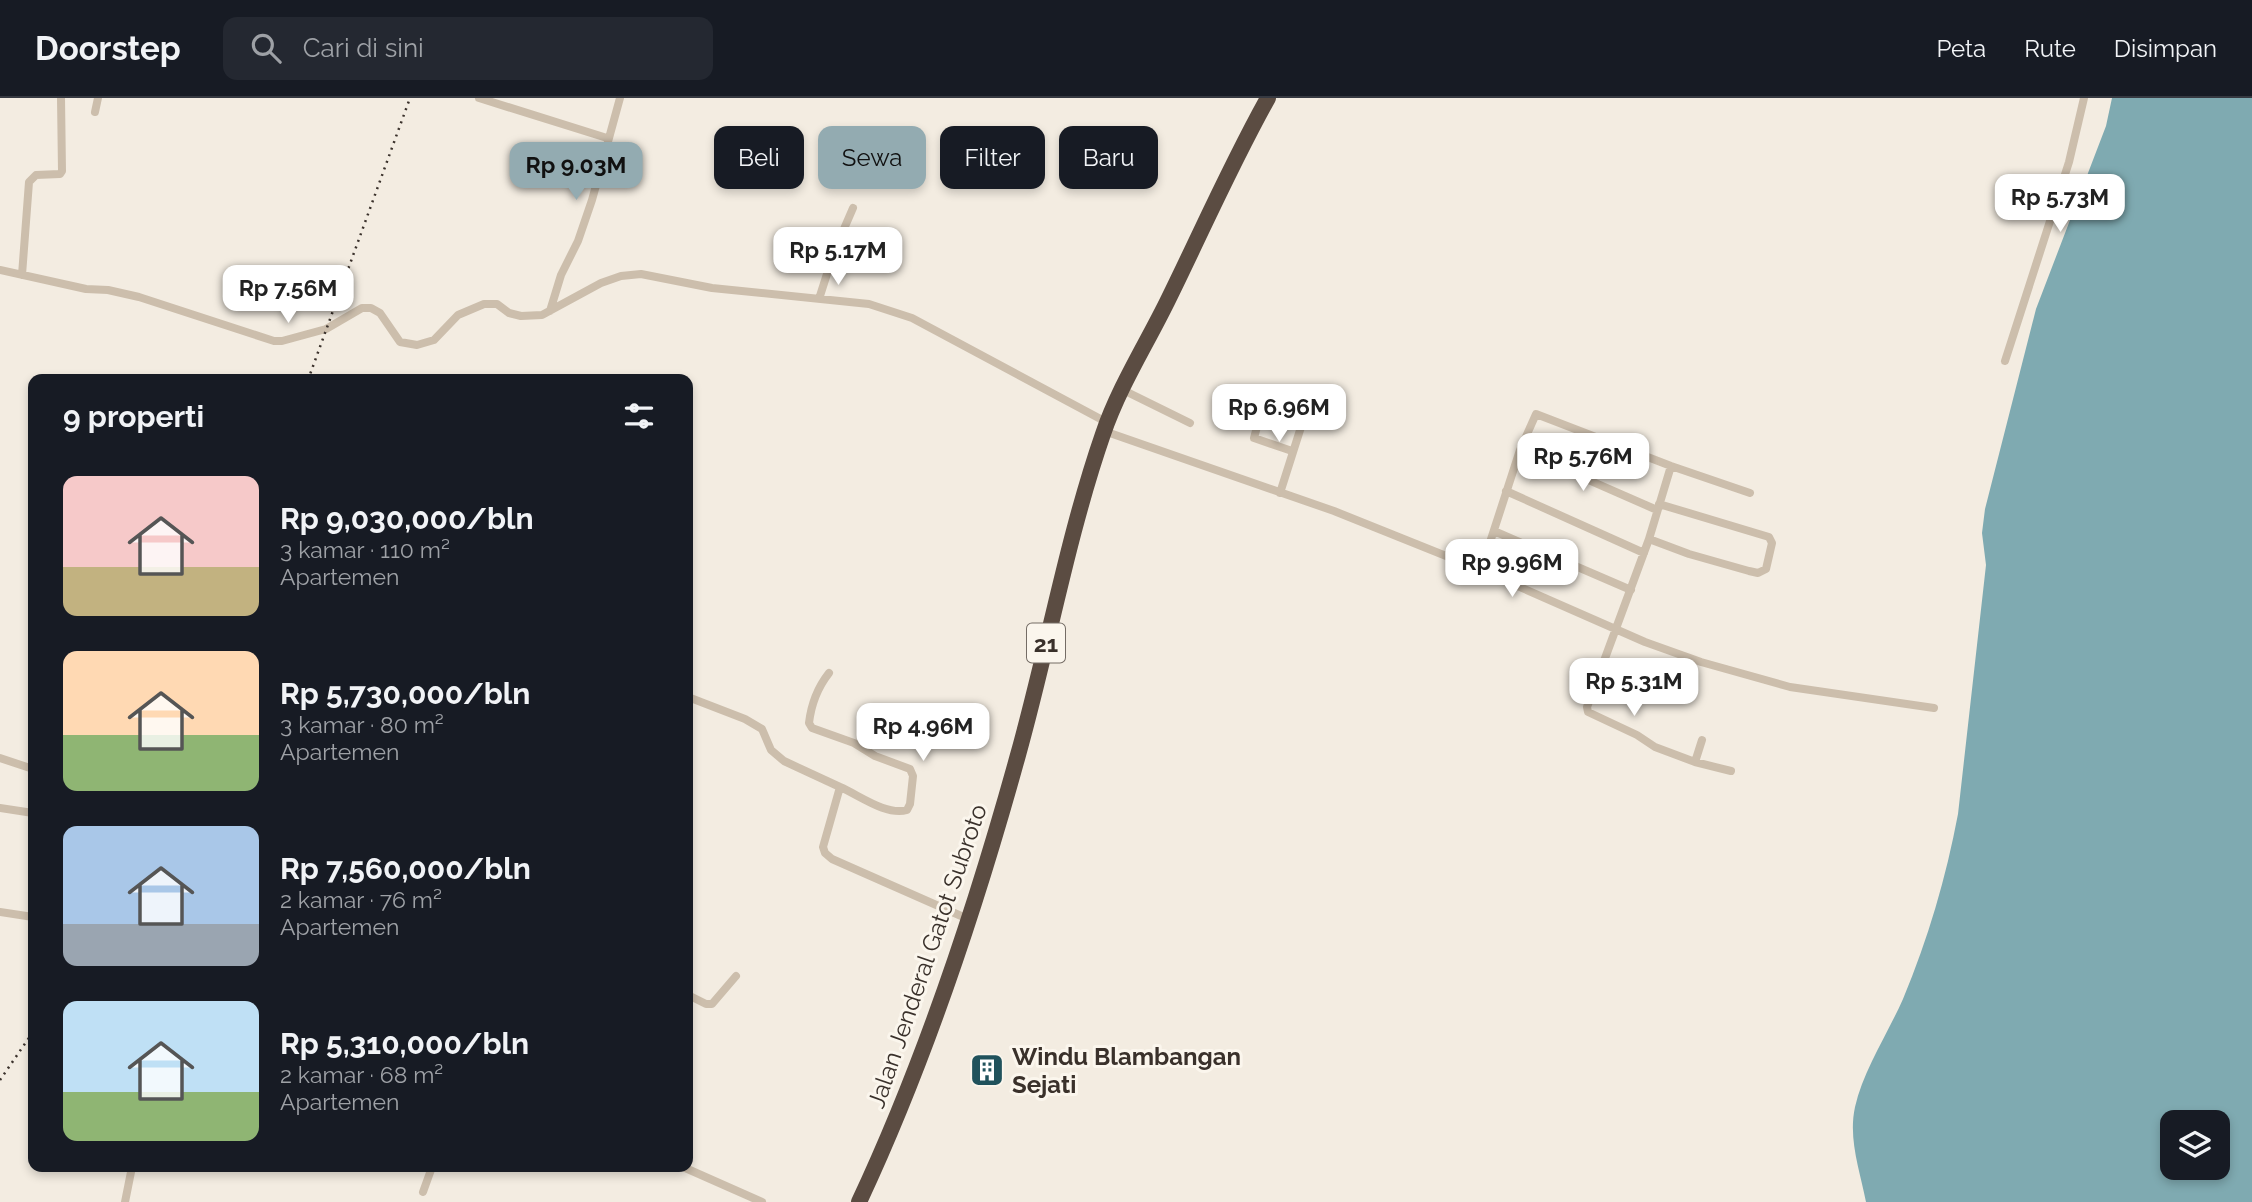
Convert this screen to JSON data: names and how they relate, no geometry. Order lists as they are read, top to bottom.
{
  "streets": {
    "highway": ["21", "Jalan Jenderal Gatot Subroto"]
  },
  "places": {
    "building": ["Windu Blambangan Sejati"]
  },
  "page": {
    "header": "Doorstep",
    "search": "Cari di sini",
    "nav": ["Peta", "Rute", "Disimpan"],
    "chip": [
      "Beli",
      "Sewa",
      "Filter",
      "Baru"
    ],
    "price": [
      "Rp 9.03M",
      "Rp 5.73M",
      "Rp 5.17M",
      "Rp 7.56M",
      "Rp 6.96M",
      "Rp 5.76M",
      "Rp 9.96M",
      "Rp 5.31M",
      "Rp 4.96M"
    ],
    "heading": "9 properti",
    "list": [
      {
        "name": "Rp 9,030,000/bln",
        "note": "3 kamar · 110 m² · Apartemen"
      },
      {
        "name": "Rp 5,730,000/bln",
        "note": "3 kamar · 80 m² · Apartemen"
      },
      {
        "name": "Rp 7,560,000/bln",
        "note": "2 kamar · 76 m² · Apartemen"
      },
      {
        "name": "Rp 5,310,000/bln",
        "note": "2 kamar · 68 m² · Apartemen"
      }
    ]
  }
}
